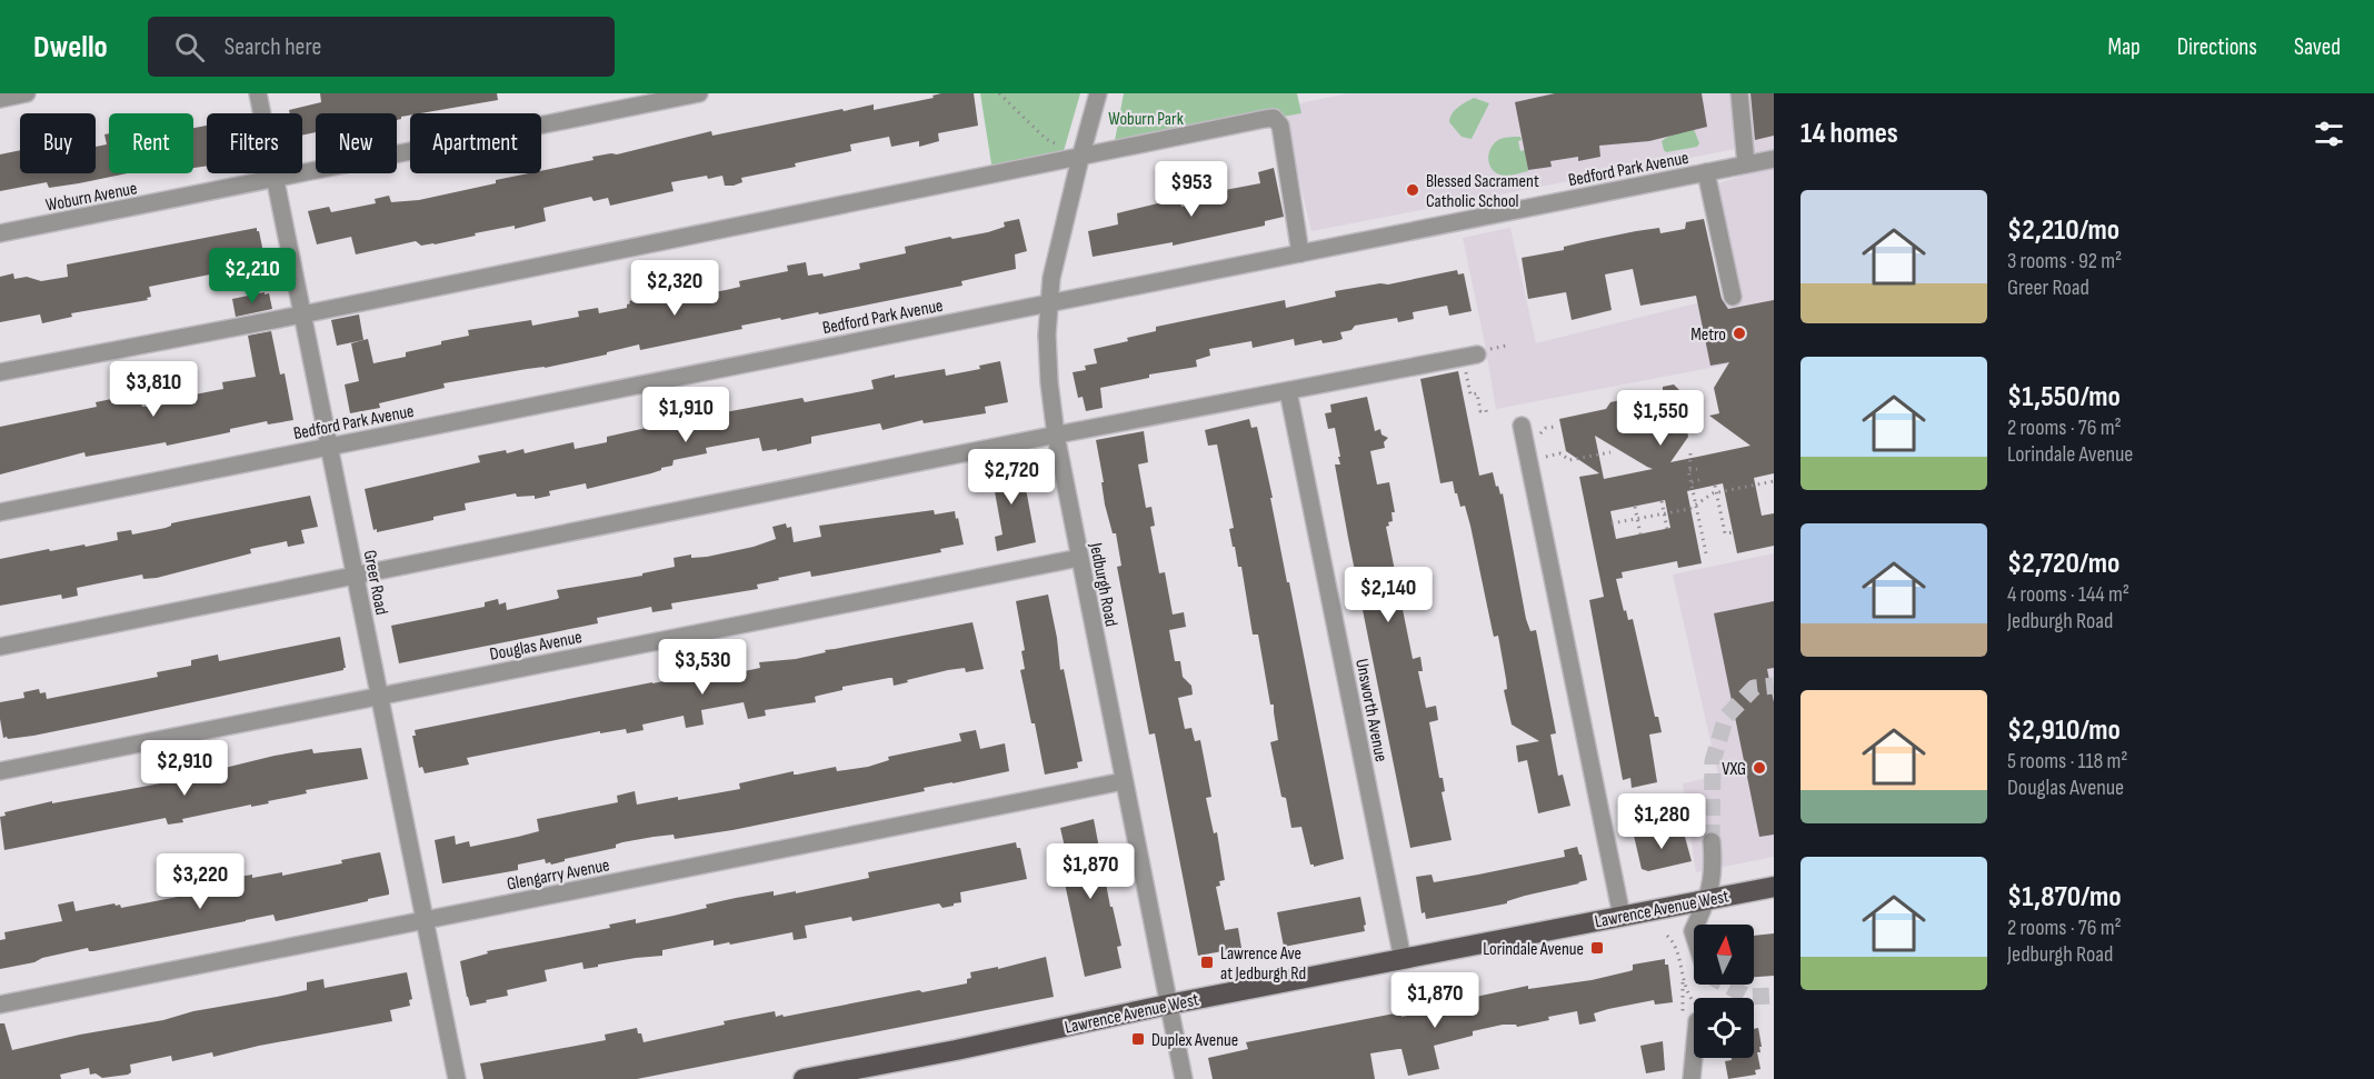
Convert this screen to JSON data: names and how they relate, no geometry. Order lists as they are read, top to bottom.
{
  "streets": {
    "main road": ["Lawrence Avenue West"],
    "street": [
      "Bedford Park Avenue",
      "Woburn Avenue",
      "Greer Road",
      "Jedburgh Road",
      "Douglas Avenue",
      "Unsworth Avenue",
      "Glengarry Avenue"
    ]
  },
  "crossings": [
    ["Bedford Park Avenue", "Greer Road"],
    ["Bedford Park Avenue", "Jedburgh Road"],
    ["Woburn Avenue", "Greer Road"],
    ["Greer Road", "Douglas Avenue"],
    ["Greer Road", "Glengarry Avenue"],
    ["Jedburgh Road", "Douglas Avenue"],
    ["Jedburgh Road", "Glengarry Avenue"],
    ["Jedburgh Road", "Lawrence Avenue West"],
    ["Unsworth Avenue", "Lawrence Avenue West"]
  ],
  "parks": ["Woburn Park"],
  "places": {
    "other": ["Blessed Sacrament Catholic School", "Metro", "VXG"],
    "transit": ["Lorindale Avenue", "Lawrence Ave at Jedburgh Rd", "Duplex Avenue"]
  },
  "north": "top",
  "page": {
    "header": "Dwello",
    "search": "Search here",
    "nav": ["Map", "Directions", "Saved"],
    "heading": "14 homes",
    "chip": [
      "Buy",
      "Rent",
      "Filters",
      "New",
      "Apartment"
    ],
    "price": [
      "$953",
      "$2,210",
      "$2,320",
      "$3,810",
      "$1,910",
      "$1,550",
      "$2,720",
      "$2,140",
      "$3,530",
      "$2,910",
      "$1,280",
      "$1,870",
      "$3,220",
      "$1,870"
    ],
    "list": [
      {
        "name": "$2,210/mo",
        "note": "3 rooms · 92 m² · Greer Road"
      },
      {
        "name": "$1,550/mo",
        "note": "2 rooms · 76 m² · Lorindale Avenue"
      },
      {
        "name": "$2,720/mo",
        "note": "4 rooms · 144 m² · Jedburgh Road"
      },
      {
        "name": "$2,910/mo",
        "note": "5 rooms · 118 m² · Douglas Avenue"
      },
      {
        "name": "$1,870/mo",
        "note": "2 rooms · 76 m² · Jedburgh Road"
      }
    ]
  }
}
